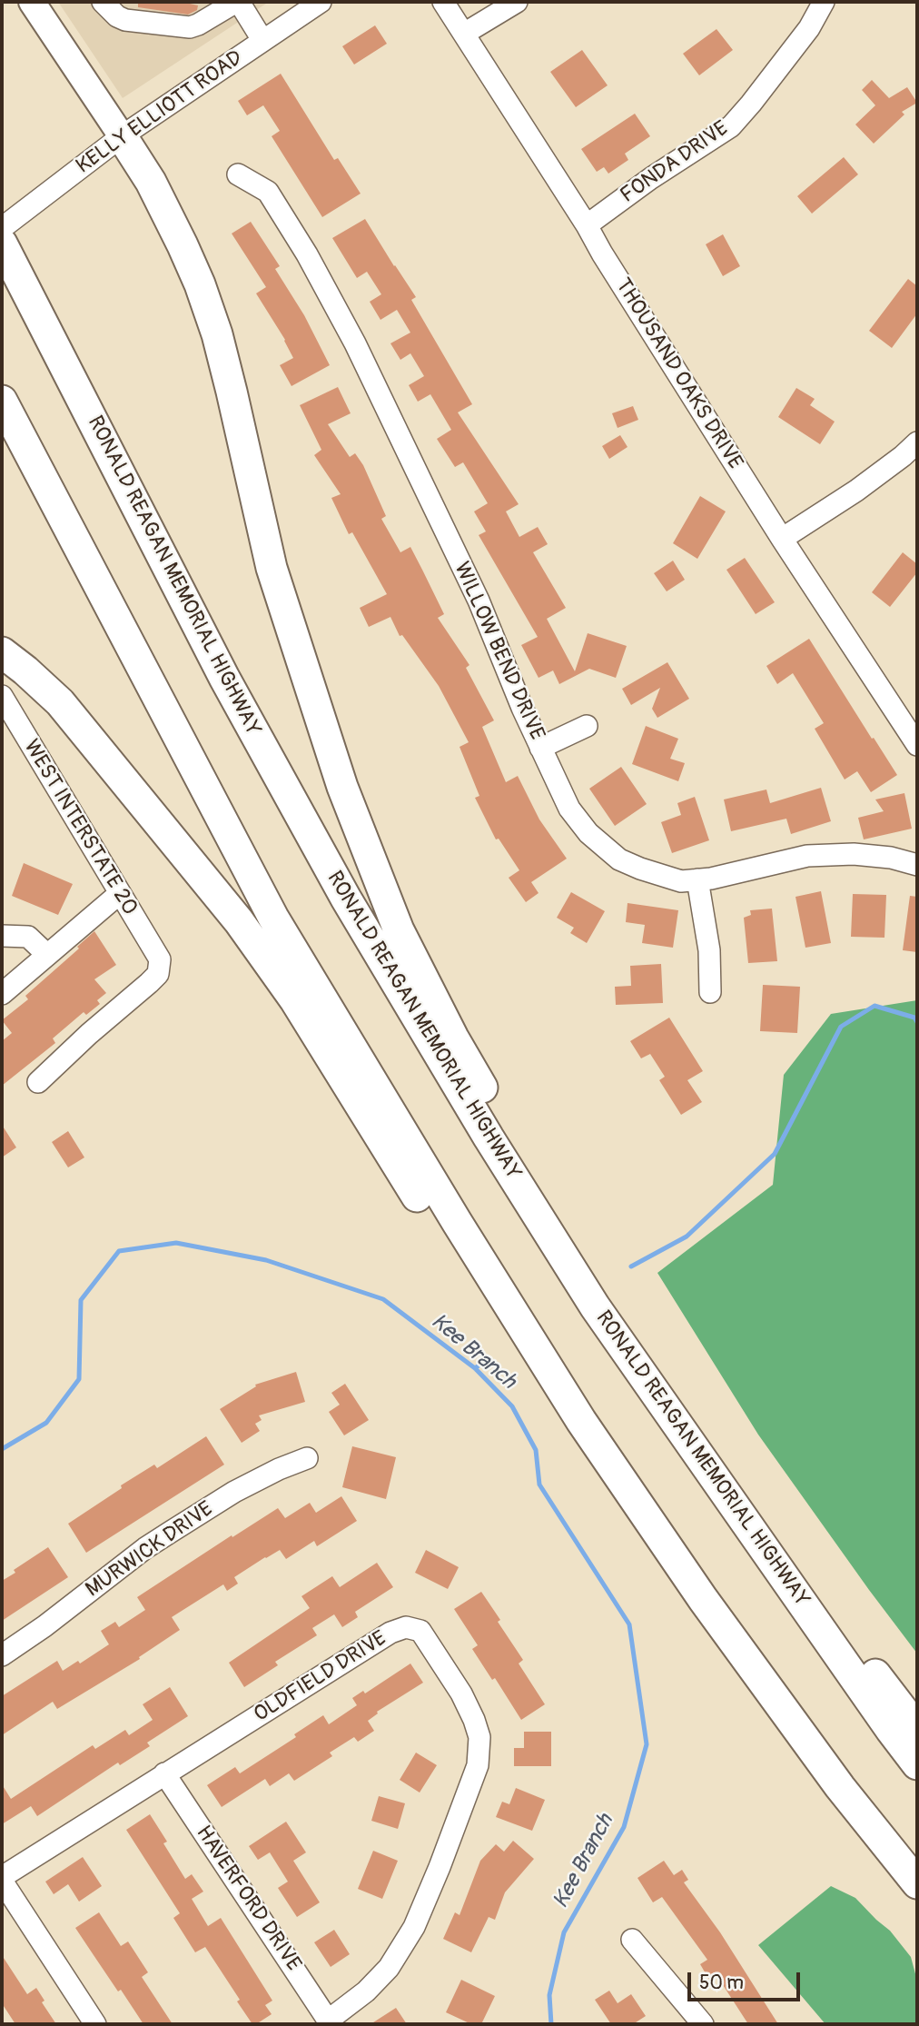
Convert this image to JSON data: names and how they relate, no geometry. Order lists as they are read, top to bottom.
{
  "streets": {
    "highway": ["RONALD REAGAN MEMORIAL HIGHWAY"],
    "street": [
      "KELLY ELLIOTT ROAD",
      "FONDA DRIVE",
      "THOUSAND OAKS DRIVE",
      "WILLOW BEND DRIVE",
      "WEST INTERSTATE 20",
      "MURWICK DRIVE",
      "OLDFIELD DRIVE",
      "HAVERFORD DRIVE"
    ]
  },
  "crossings": [
    ["FONDA DRIVE", "THOUSAND OAKS DRIVE"],
    ["OLDFIELD DRIVE", "HAVERFORD DRIVE"]
  ],
  "water": ["Kee Branch"],
  "scale_bar": "50 m"
}
